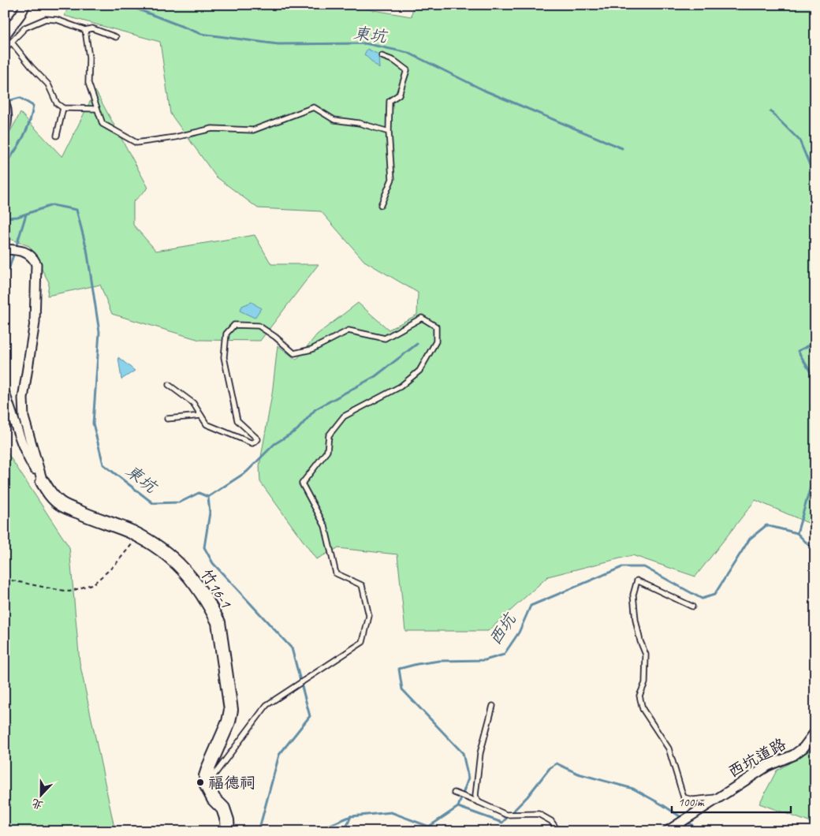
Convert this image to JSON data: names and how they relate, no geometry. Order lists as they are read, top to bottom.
{
  "streets": {
    "street": ["竹16-1", "西坑道路"]
  },
  "water": ["東坑", "西坑"],
  "places": ["福德祠"],
  "scale_bar": "100 m",
  "north": "bottom"
}
